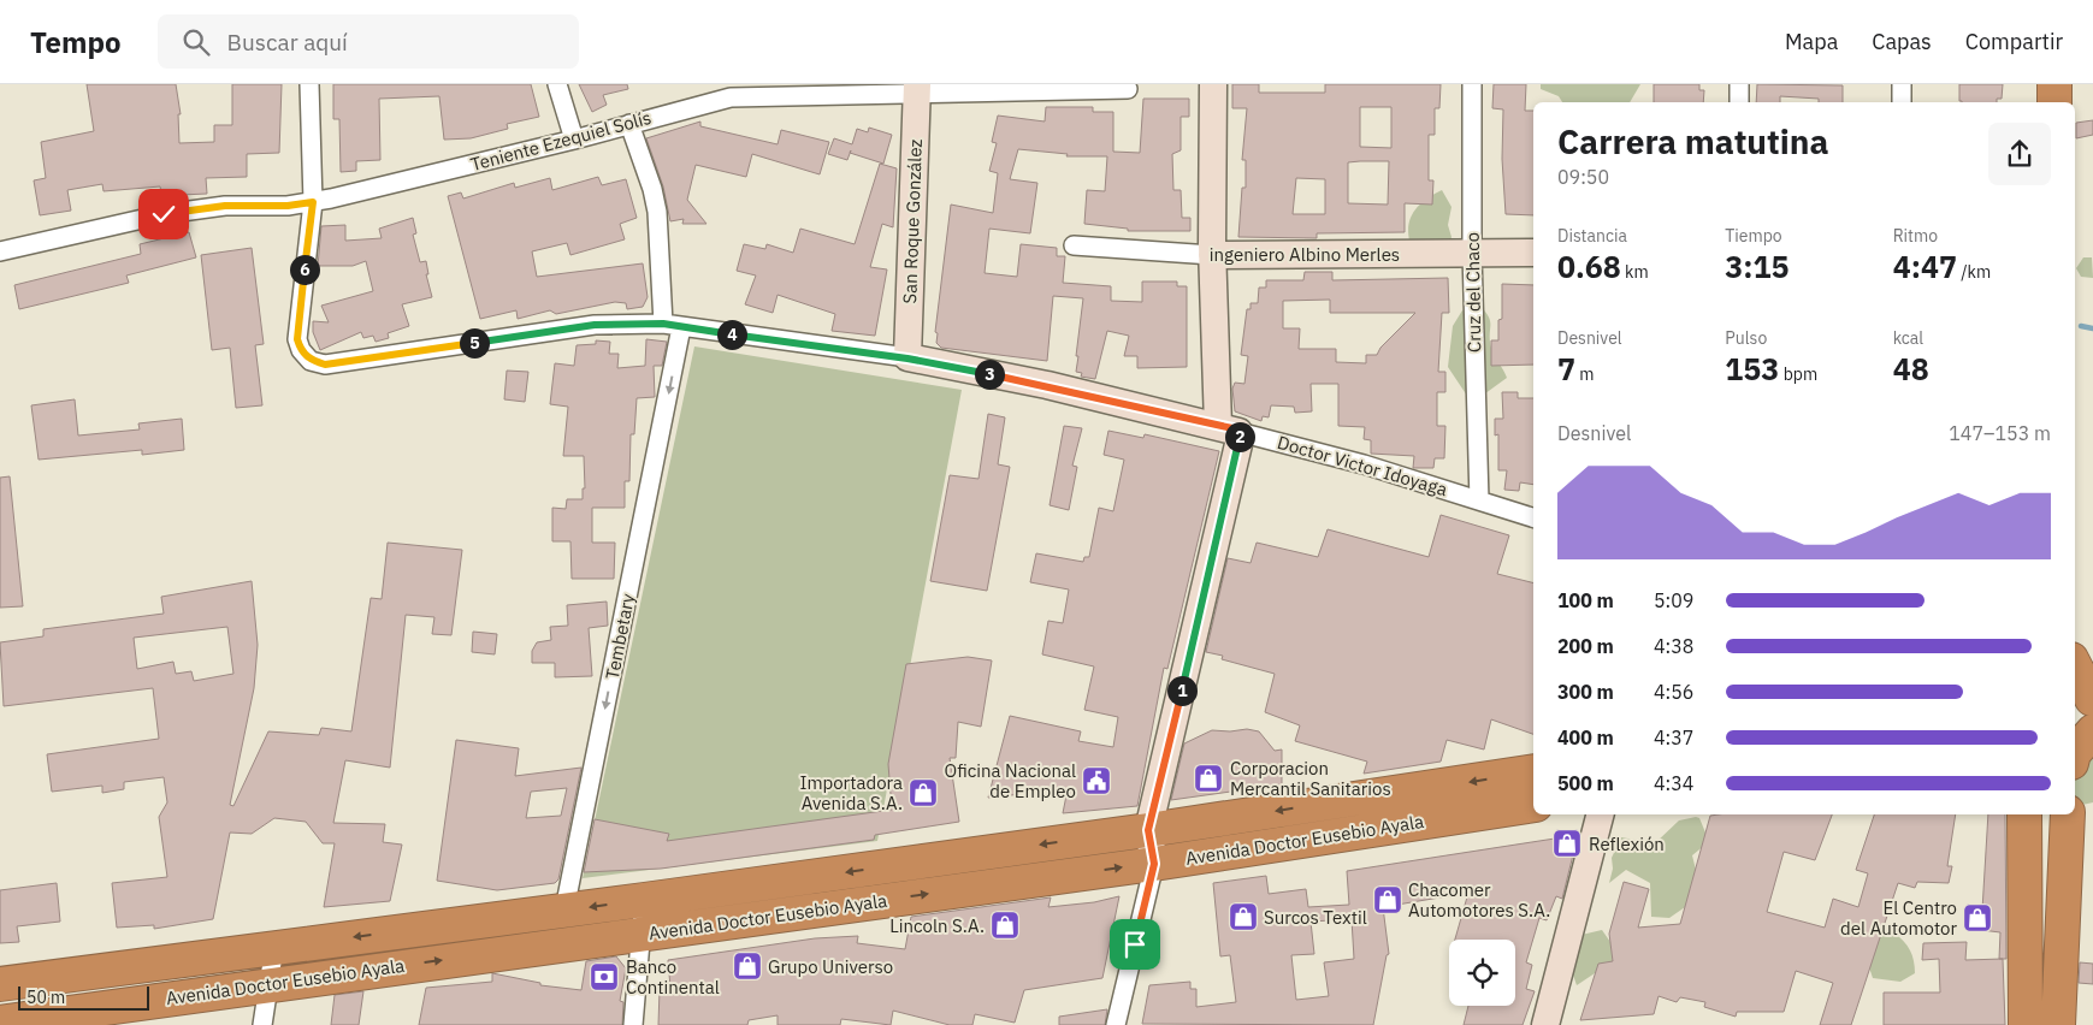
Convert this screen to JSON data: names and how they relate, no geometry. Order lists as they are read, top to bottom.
{
  "streets": {
    "highway": ["Avenida Doctor Eusebio Ayala"],
    "street": [
      "Teniente Ezequiel Solís",
      "San Roque González",
      "ingeniero Albino Merles",
      "Cruz del Chaco",
      "Doctor Victor Idoyaga",
      "Tembetary"
    ]
  },
  "crossings": [
    ["Teniente Ezequiel Solís", "San Roque González"],
    ["Teniente Ezequiel Solís", "Doctor Victor Idoyaga"],
    ["San Roque González", "Doctor Victor Idoyaga"],
    ["ingeniero Albino Merles", "Cruz del Chaco"],
    ["Cruz del Chaco", "Doctor Victor Idoyaga"],
    ["Doctor Victor Idoyaga", "Tembetary"],
    ["Tembetary", "Avenida Doctor Eusebio Ayala"]
  ],
  "one_way": ["Tembetary"],
  "places": {
    "shop": [
      "Corporacion Mercantil Sanitarios",
      "Importadora Avenida S.A.",
      "Reflexión",
      "Chacomer Automotores S.A.",
      "Surcos Textil",
      "El Centro del Automotor",
      "Lincoln S.A.",
      "Grupo Universo"
    ],
    "public building": ["Oficina Nacional de Empleo"],
    "bank": ["Banco Continental"]
  },
  "scale_bar": "50 m",
  "page": {
    "header": "Tempo",
    "search": "Buscar aquí",
    "nav": ["Mapa", "Capas", "Compartir"],
    "heading": ["Carrera matutina", "09:50"],
    "stats": [
      ["Distancia", "0.68 km"],
      ["Tiempo", "3:15"],
      ["Ritmo", "4:47 /km"],
      ["Desnivel", "7 m"],
      ["Pulso", "153 bpm"],
      ["kcal", "48"]
    ],
    "pins": [
      "6",
      "4",
      "5",
      "3",
      "2",
      "1"
    ],
    "chart": ["Desnivel", "147–153 m"],
    "list": [
      {
        "name": "100 m",
        "note": "5:09"
      },
      {
        "name": "200 m",
        "note": "4:38"
      },
      {
        "name": "300 m",
        "note": "4:56"
      },
      {
        "name": "400 m",
        "note": "4:37"
      },
      {
        "name": "500 m",
        "note": "4:34"
      }
    ],
    "scale": "50 m"
  }
}
